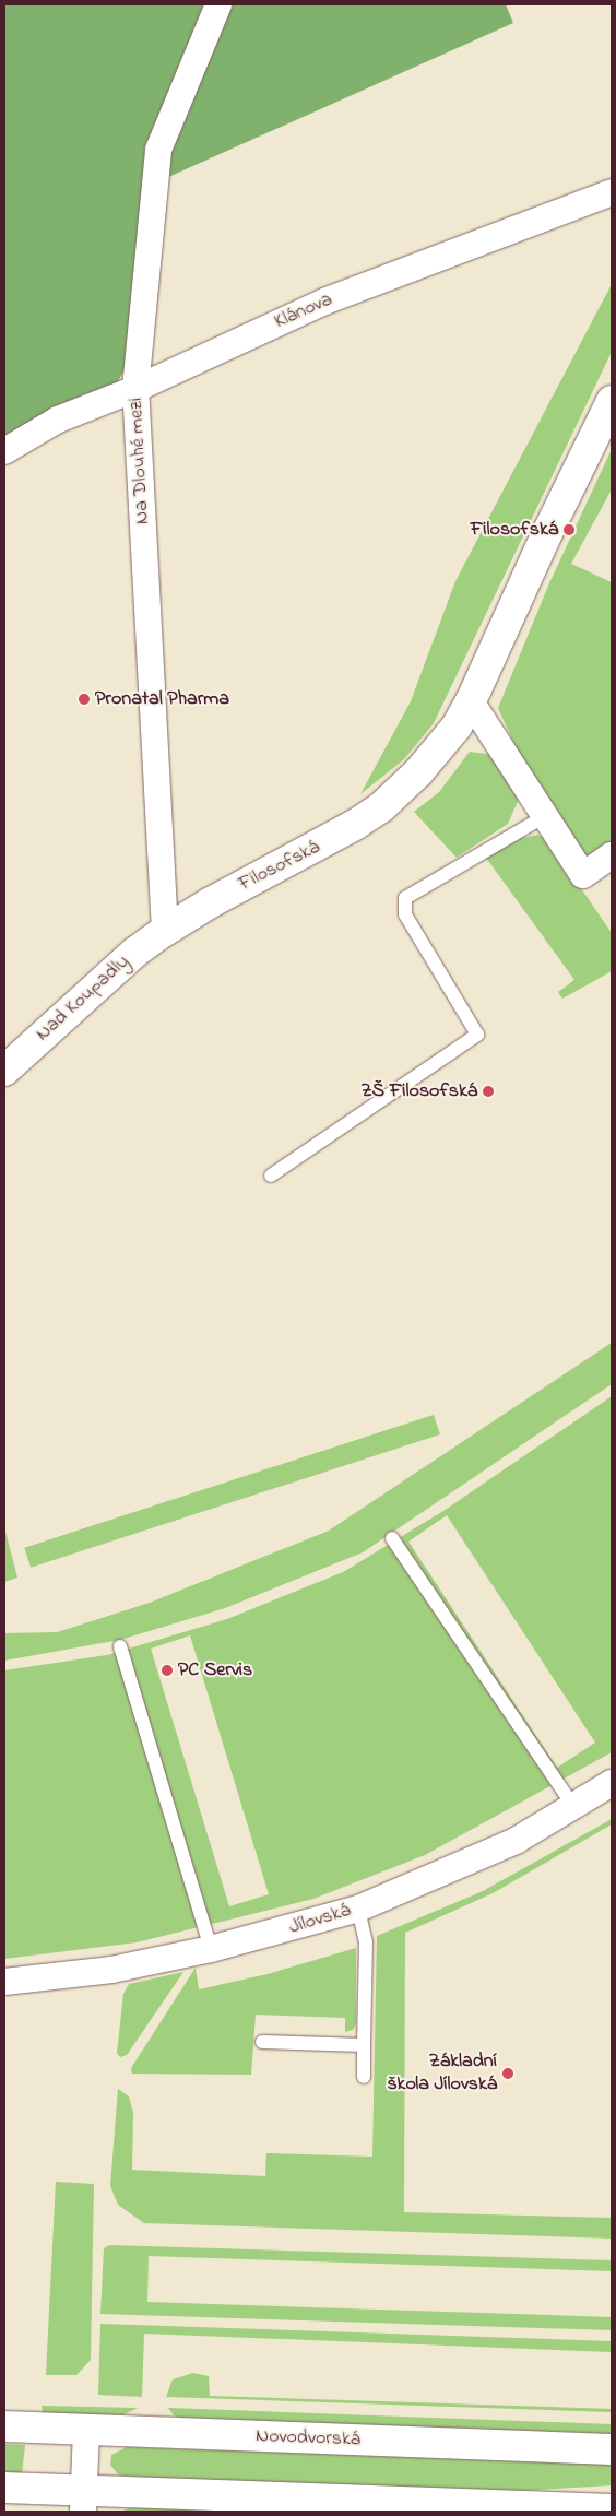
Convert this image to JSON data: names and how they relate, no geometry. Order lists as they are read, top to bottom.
{
  "streets": {
    "main road": ["Filosofská", "Nad Koupadly", "Novodvorská"],
    "street": ["Klánova", "Na Dlouhé mezi", "Jílovská"]
  },
  "crossings": [
    ["Klánova", "Na Dlouhé mezi"],
    ["Na Dlouhé mezi", "Filosofská"],
    ["Na Dlouhé mezi", "Nad Koupadly"],
    ["Filosofská", "Nad Koupadly"]
  ],
  "places": [
    "Filosofská",
    "Pronatal Pharma",
    "ZŠ Filosofská",
    "PC Servis",
    "Základní škola Jílovská"
  ]
}
